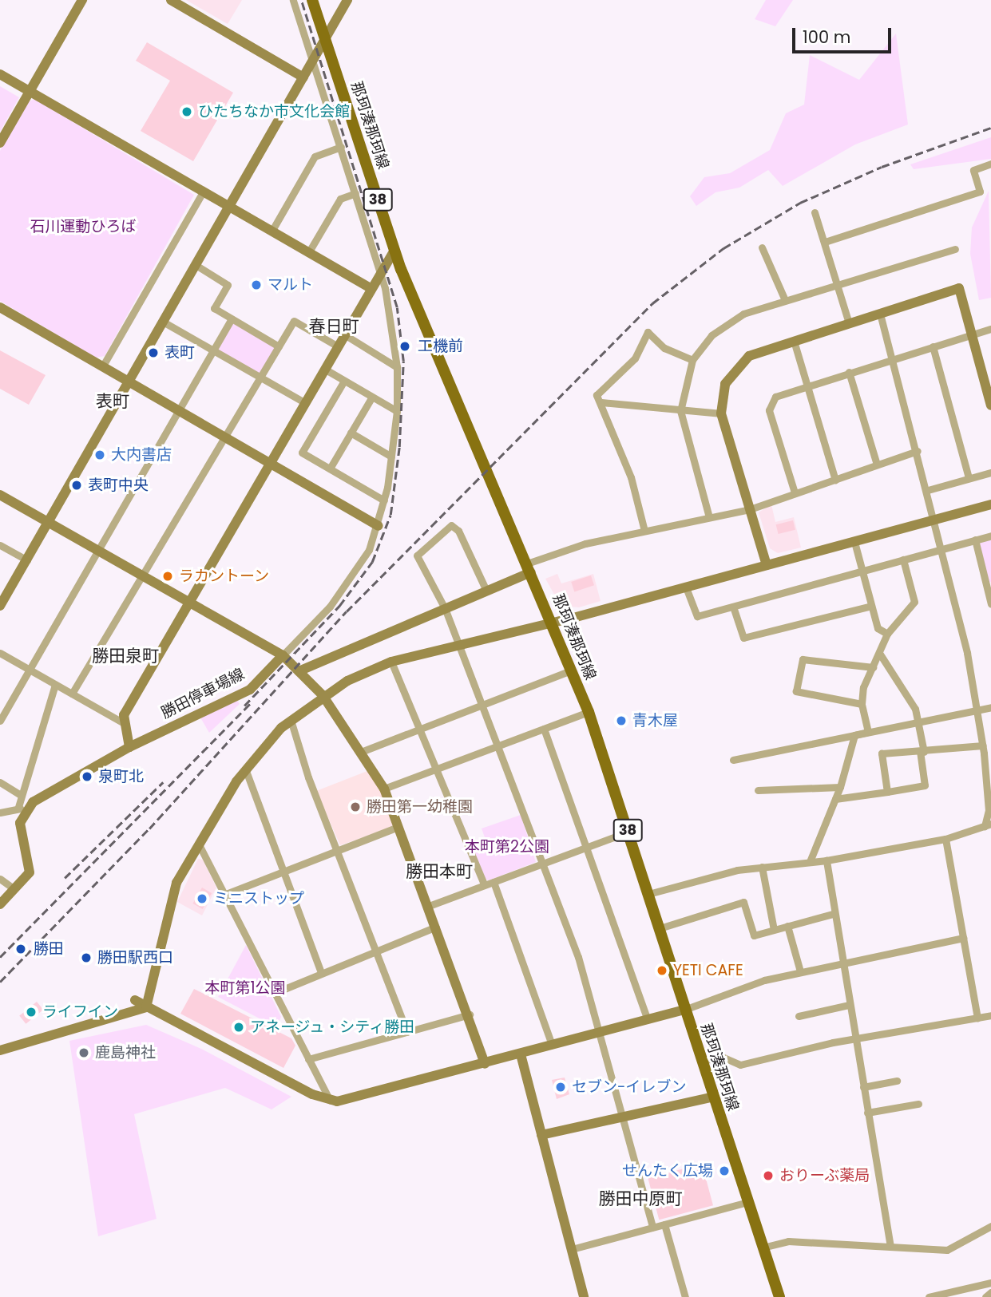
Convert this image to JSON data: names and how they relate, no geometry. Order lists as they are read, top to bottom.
{
  "streets": {
    "main road": ["那珂湊那珂線", "38"],
    "street": ["勝田停車場線"]
  },
  "districts": [
    "春日町",
    "表町",
    "勝田泉町",
    "勝田本町",
    "勝田中原町"
  ],
  "parks": ["石川運動ひろば", "本町第2公園", "本町第1公園"],
  "places": [
    "ひたちなか市文化会館",
    "マルト",
    "工機前",
    "表町",
    "大内書店",
    "表町中央",
    "ラカントーン",
    "青木屋",
    "泉町北",
    "勝田第一幼稚園",
    "ミニストップ",
    "勝田",
    "勝田駅西口",
    "YETI CAFE",
    "ライフイン",
    "アネージュ・シティ勝田",
    "鹿島神社",
    "セブン-イレブン",
    "せんたく広場",
    "おりーぶ薬局"
  ],
  "scale_bar": "100 m"
}
